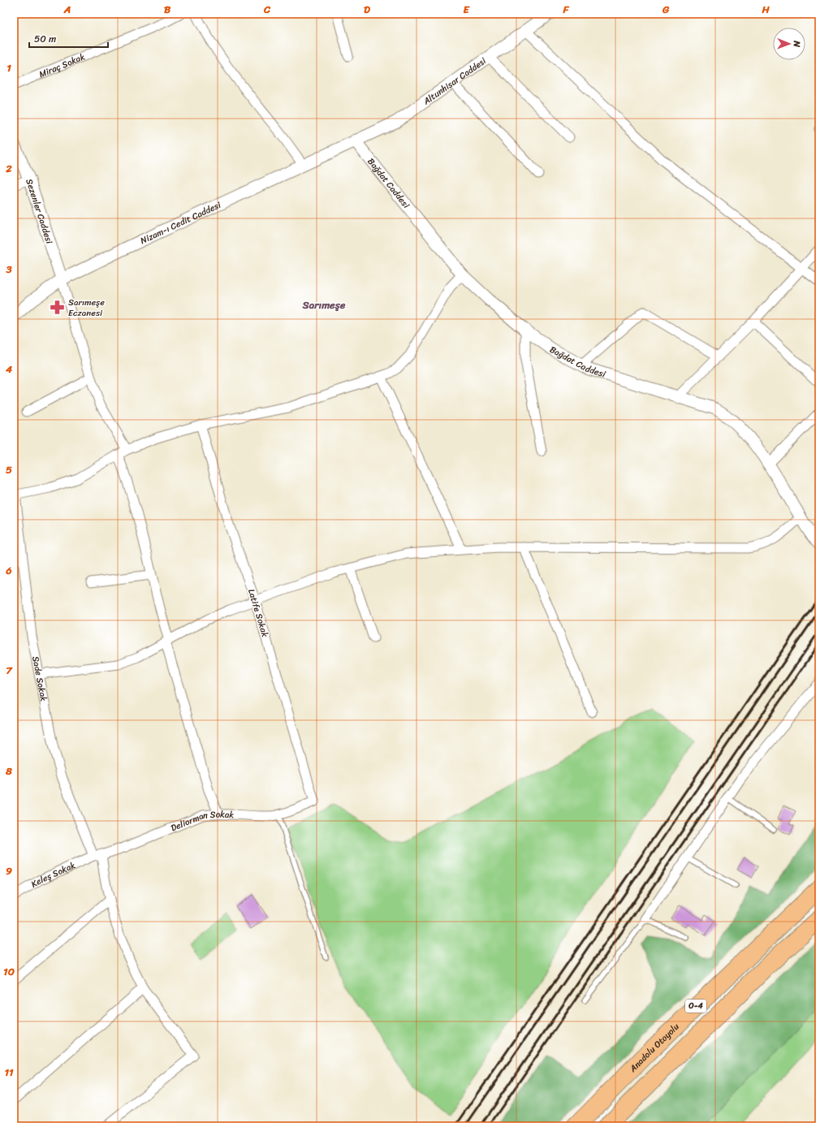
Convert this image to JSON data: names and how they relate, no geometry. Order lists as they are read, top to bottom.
{
  "streets": {
    "highway": ["O-4", "Anadolu Otoyolu"],
    "street": [
      "Miraç Sokak",
      "Altunhisar Caddesi",
      "Bağdat Caddesi",
      "Sezenler Caddesi",
      "Nizam-ı Cedit Caddesi",
      "Latife Sokak",
      "Sade Sokak",
      "Deliorman Sokak",
      "Keleş Sokak"
    ]
  },
  "crossings": [
    ["Altunhisar Caddesi", "Bağdat Caddesi"],
    ["Altunhisar Caddesi", "Nizam-ı Cedit Caddesi"],
    ["Bağdat Caddesi", "Nizam-ı Cedit Caddesi"],
    ["Sezenler Caddesi", "Nizam-ı Cedit Caddesi"],
    ["Latife Sokak", "Deliorman Sokak"],
    ["Sade Sokak", "Deliorman Sokak"],
    ["Sade Sokak", "Keleş Sokak"],
    ["Deliorman Sokak", "Keleş Sokak"]
  ],
  "districts": ["Sarımeşe"],
  "places": {
    "pharmacy": ["Sarımeşe Eczanesi"]
  },
  "scale_bar": "50 m",
  "north": "right",
  "grid": {
    "columns": [
      "A",
      "B",
      "C",
      "D",
      "E",
      "F",
      "G",
      "H"
    ],
    "rows": [
      "1",
      "2",
      "3",
      "4",
      "5",
      "6",
      "7",
      "8",
      "9",
      "10",
      "11"
    ]
  }
}
